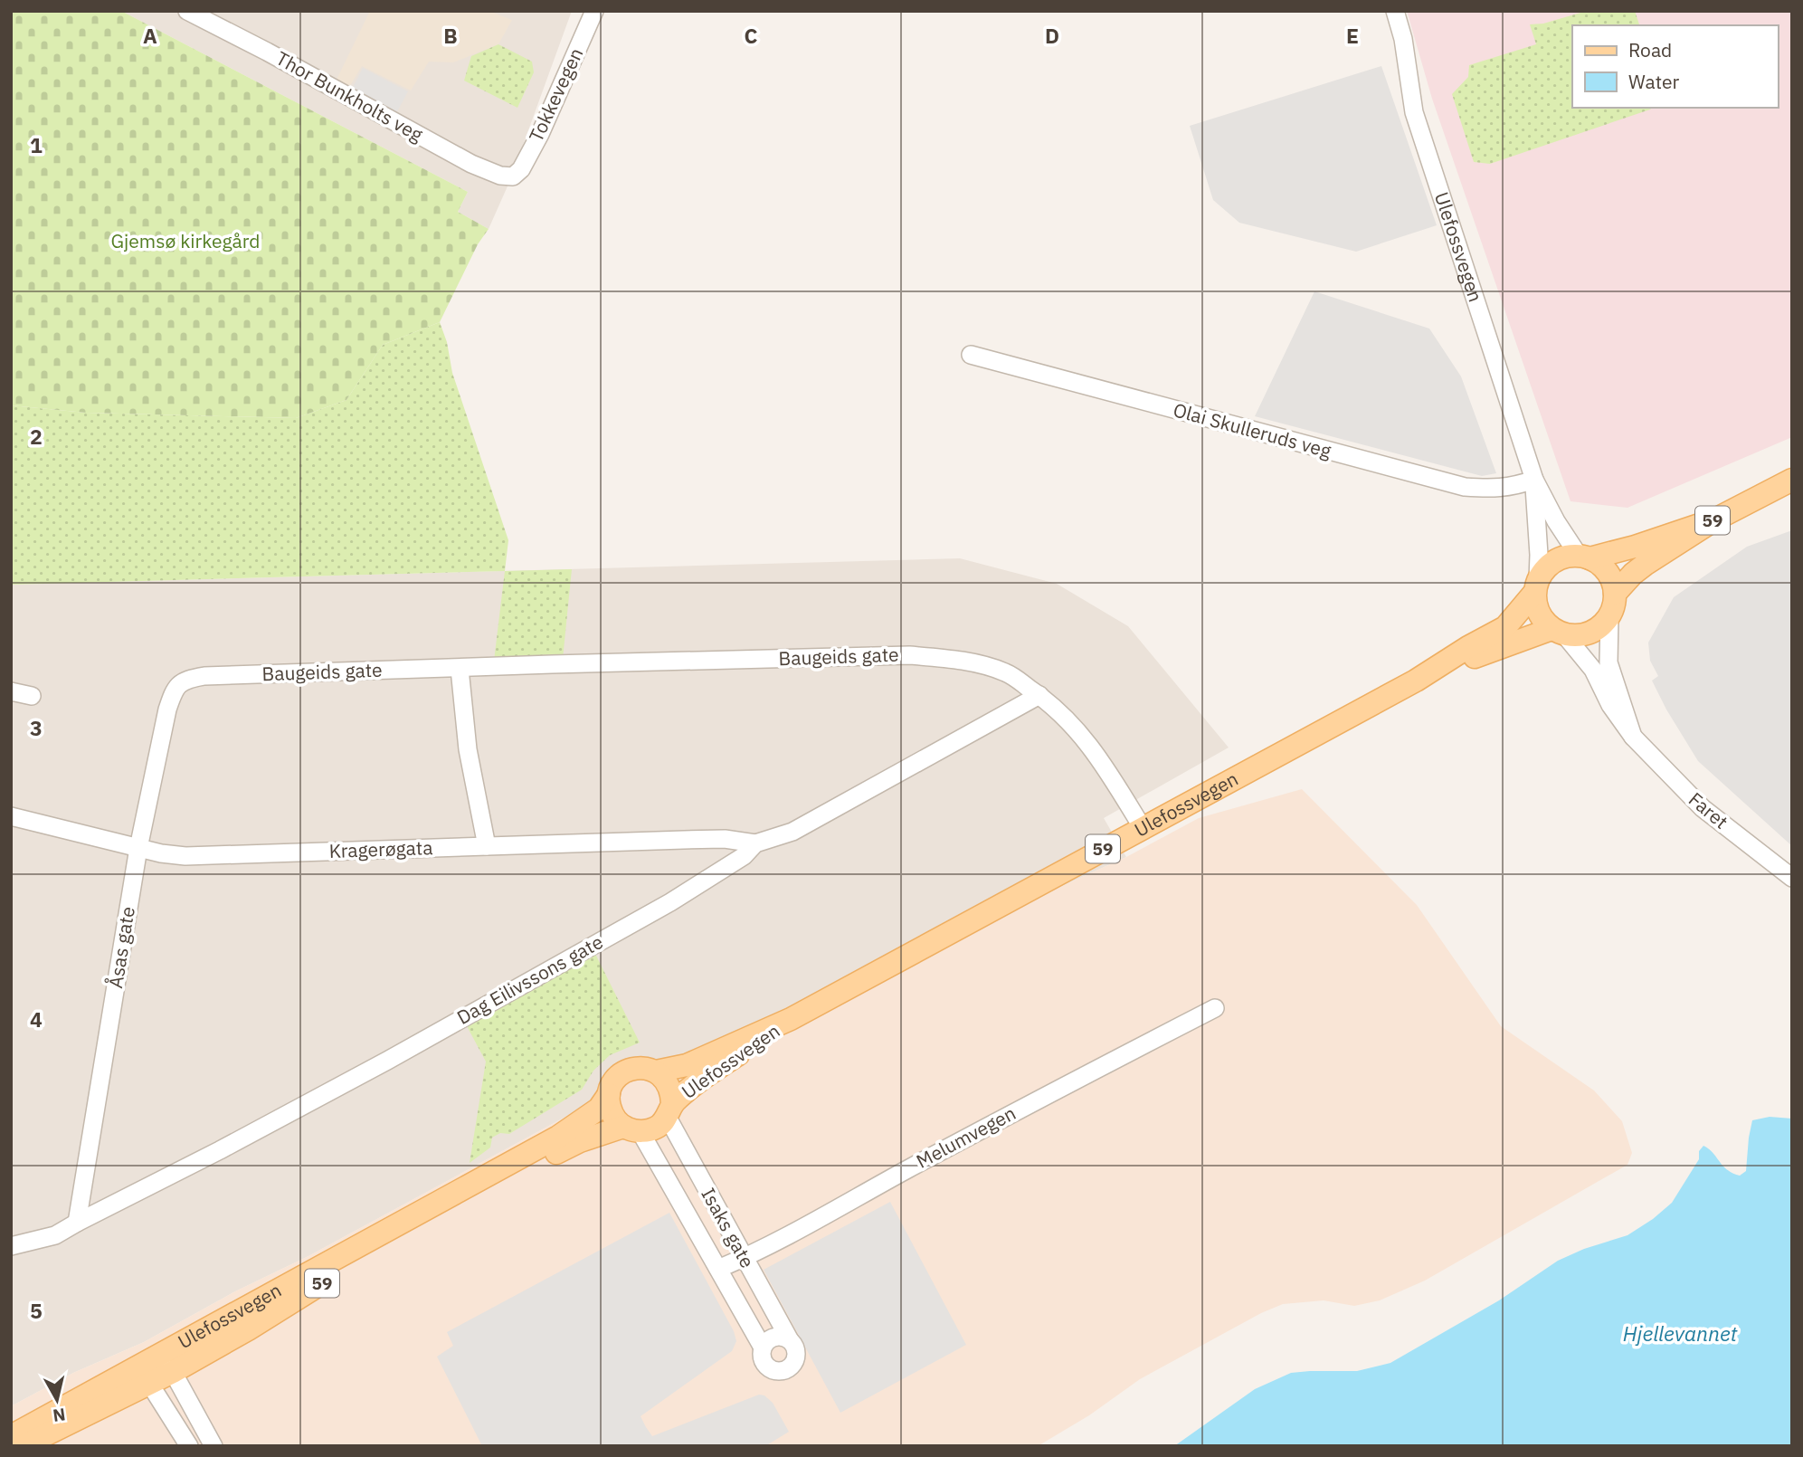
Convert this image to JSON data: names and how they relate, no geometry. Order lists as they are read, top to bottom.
{
  "streets": {
    "main road": ["Ulefossvegen", "59"],
    "street": [
      "Tokkevegen",
      "Thor Bunkholts veg",
      "Olai Skulleruds veg",
      "Baugeids gate",
      "Faret",
      "Kragerøgata",
      "Åsas gate",
      "Dag Eilivssons gate",
      "Melumvegen",
      "Isaks gate"
    ]
  },
  "crossings": [
    ["Tokkevegen", "Thor Bunkholts veg"],
    ["Ulefossvegen", "Olai Skulleruds veg"],
    ["Ulefossvegen", "59"],
    ["Ulefossvegen", "Baugeids gate"],
    ["Ulefossvegen", "Faret"],
    ["Ulefossvegen", "Isaks gate"],
    ["59", "Faret"],
    ["59", "Isaks gate"],
    ["Baugeids gate", "Åsas gate"],
    ["Baugeids gate", "Dag Eilivssons gate"],
    ["Kragerøgata", "Åsas gate"],
    ["Kragerøgata", "Dag Eilivssons gate"],
    ["Åsas gate", "Dag Eilivssons gate"],
    ["Melumvegen", "Isaks gate"]
  ],
  "water": ["Hjellevannet"],
  "parks": ["Gjemsø kirkegård"],
  "legend": ["Road", "Water"],
  "north": "bottom",
  "grid": {
    "columns": [
      "A",
      "B",
      "C",
      "D",
      "E"
    ],
    "rows": [
      "1",
      "2",
      "3",
      "4",
      "5"
    ]
  }
}
